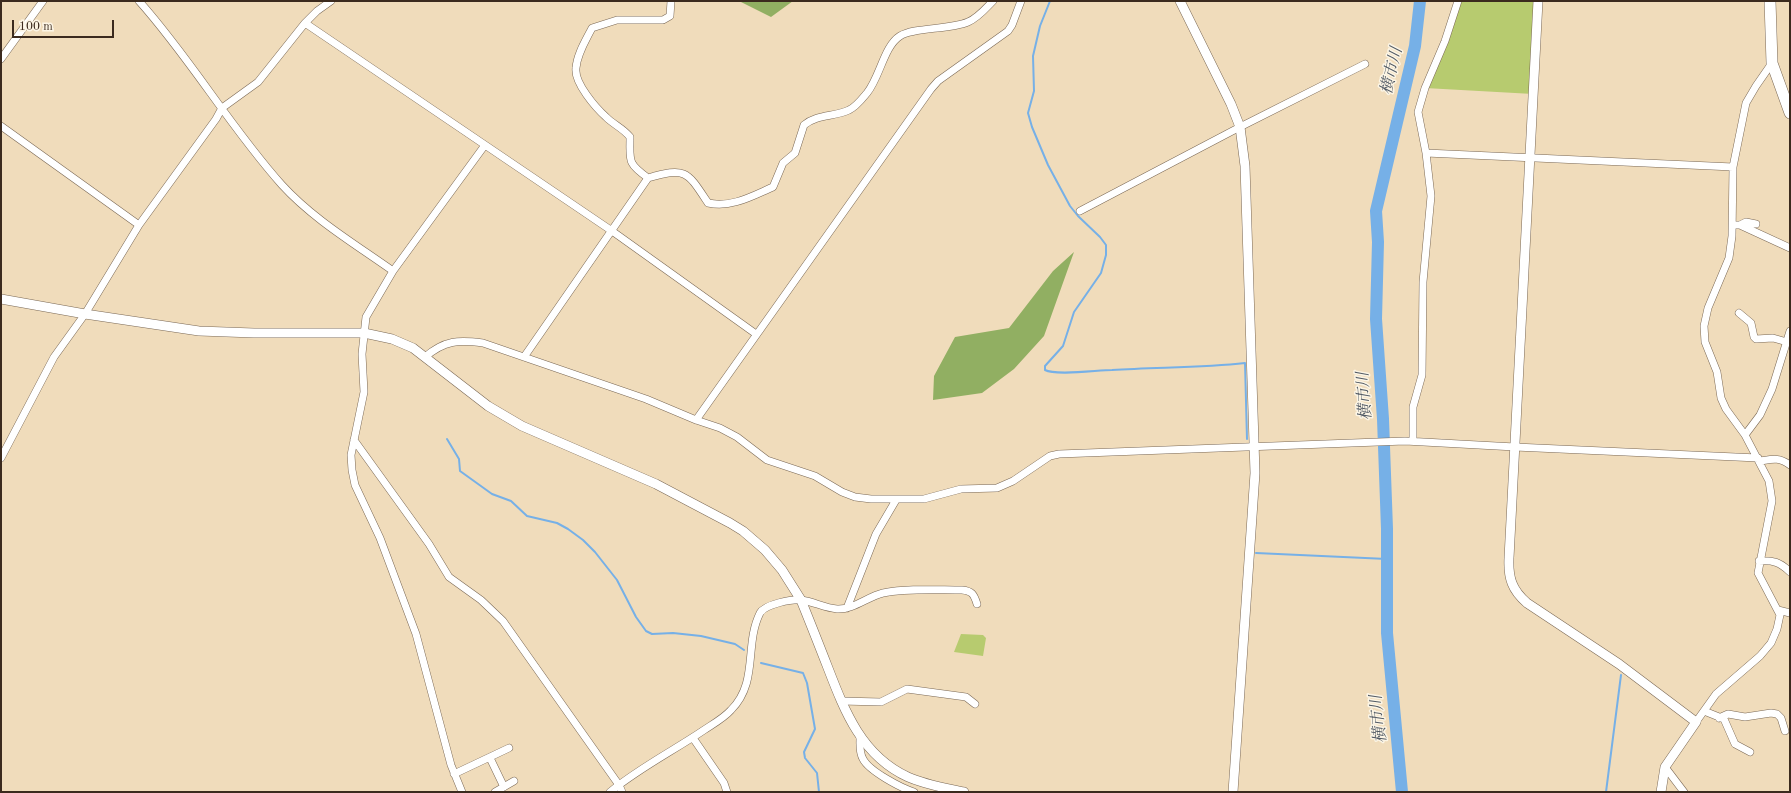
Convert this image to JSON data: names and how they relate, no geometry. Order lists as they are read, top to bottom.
{
  "water": ["横市川"],
  "scale_bar": "100 m"
}
